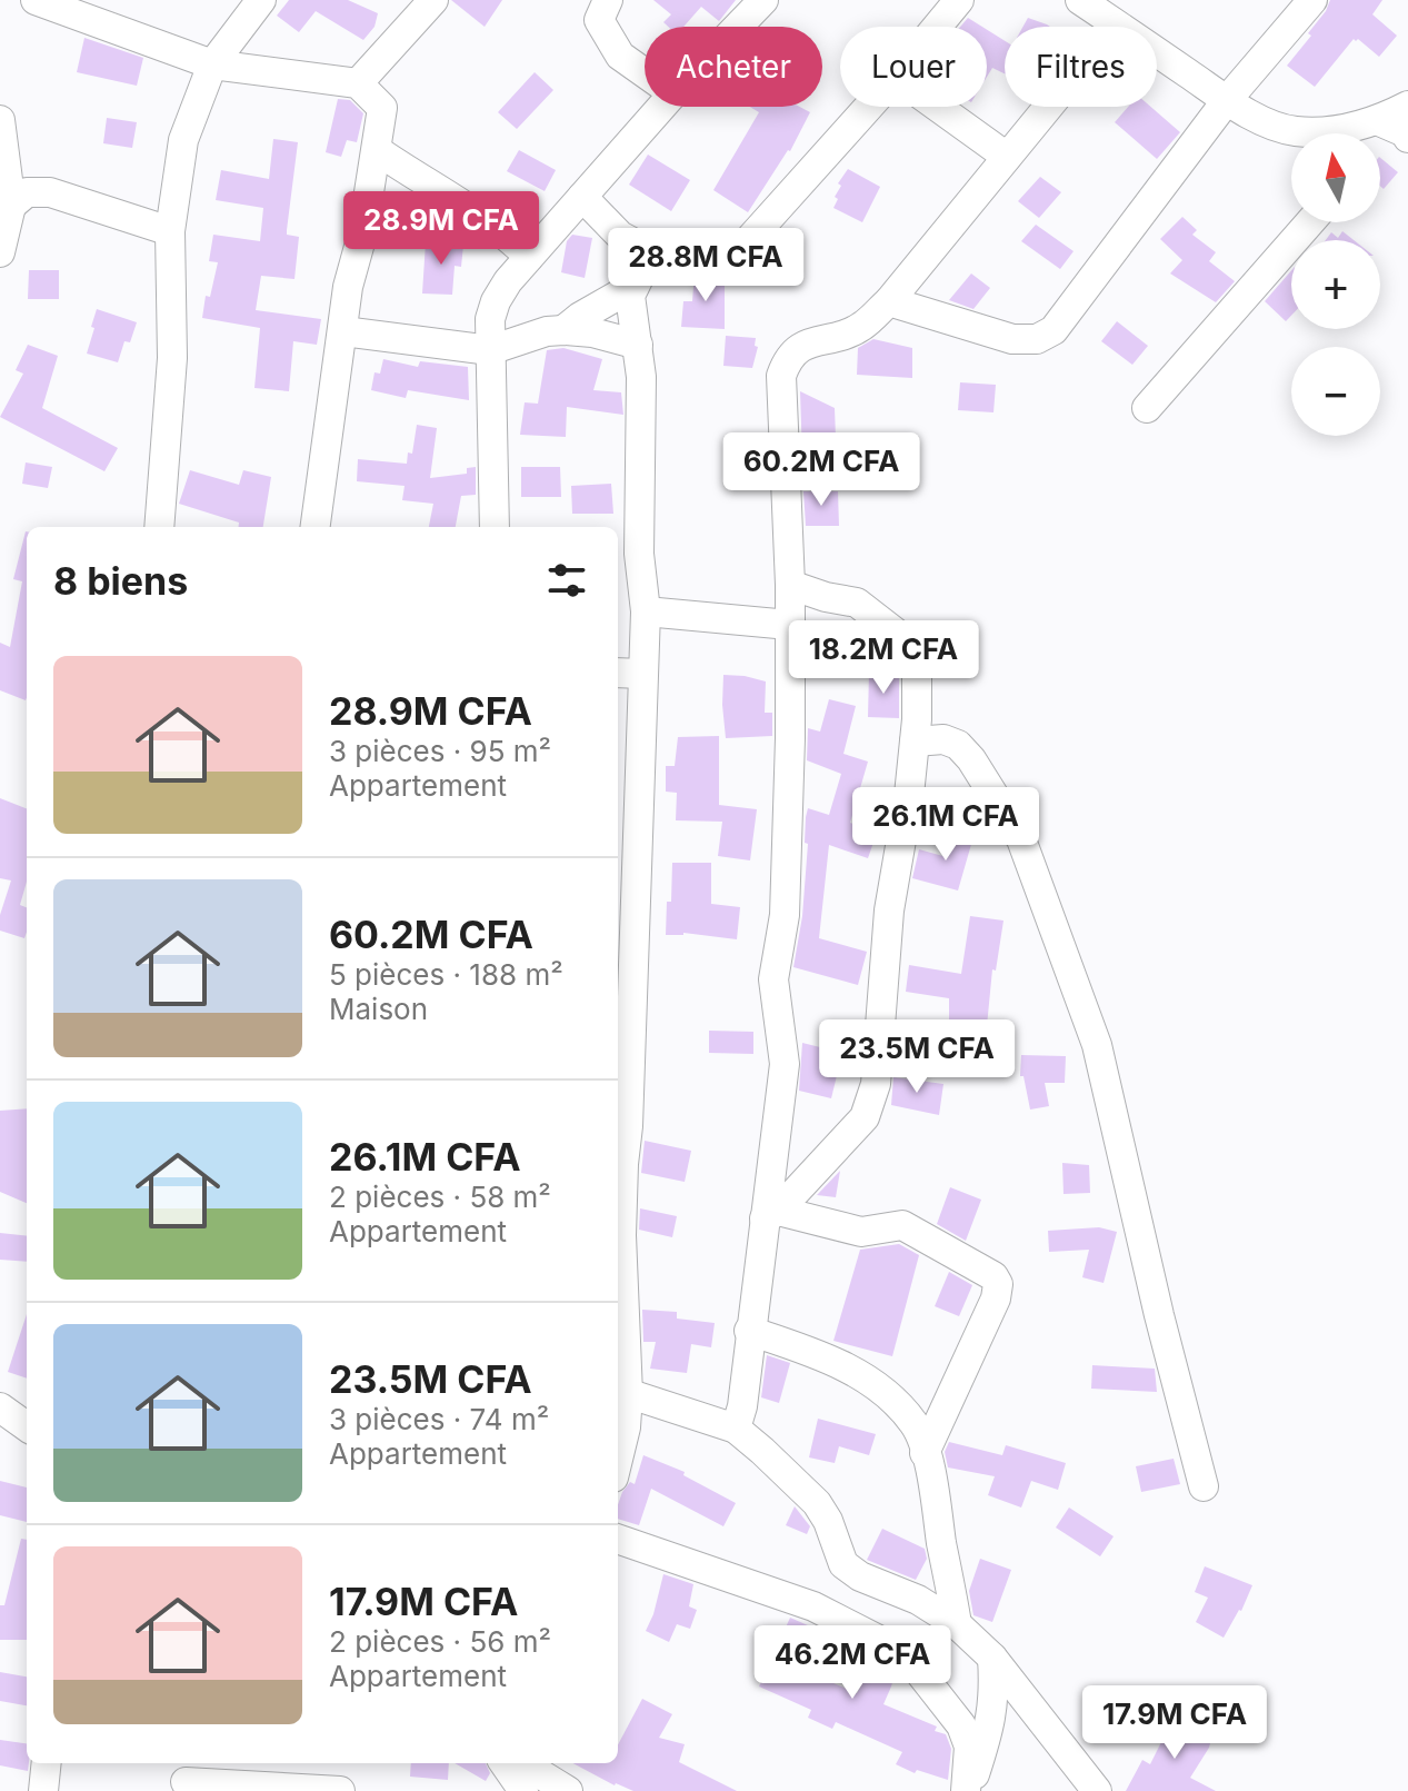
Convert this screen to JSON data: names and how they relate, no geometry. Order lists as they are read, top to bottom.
{
  "north": "top",
  "page": {
    "chip": ["Acheter", "Louer", "Filtres"],
    "map_buttons": ["+", "−"],
    "price": [
      "28.9M CFA",
      "28.8M CFA",
      "60.2M CFA",
      "18.2M CFA",
      "26.1M CFA",
      "23.5M CFA",
      "46.2M CFA",
      "17.9M CFA"
    ],
    "heading": "8 biens",
    "list": [
      {
        "name": "28.9M CFA",
        "note": "3 pièces · 95 m² · Appartement"
      },
      {
        "name": "60.2M CFA",
        "note": "5 pièces · 188 m² · Maison"
      },
      {
        "name": "26.1M CFA",
        "note": "2 pièces · 58 m² · Appartement"
      },
      {
        "name": "23.5M CFA",
        "note": "3 pièces · 74 m² · Appartement"
      },
      {
        "name": "17.9M CFA",
        "note": "2 pièces · 56 m² · Appartement"
      }
    ]
  }
}
